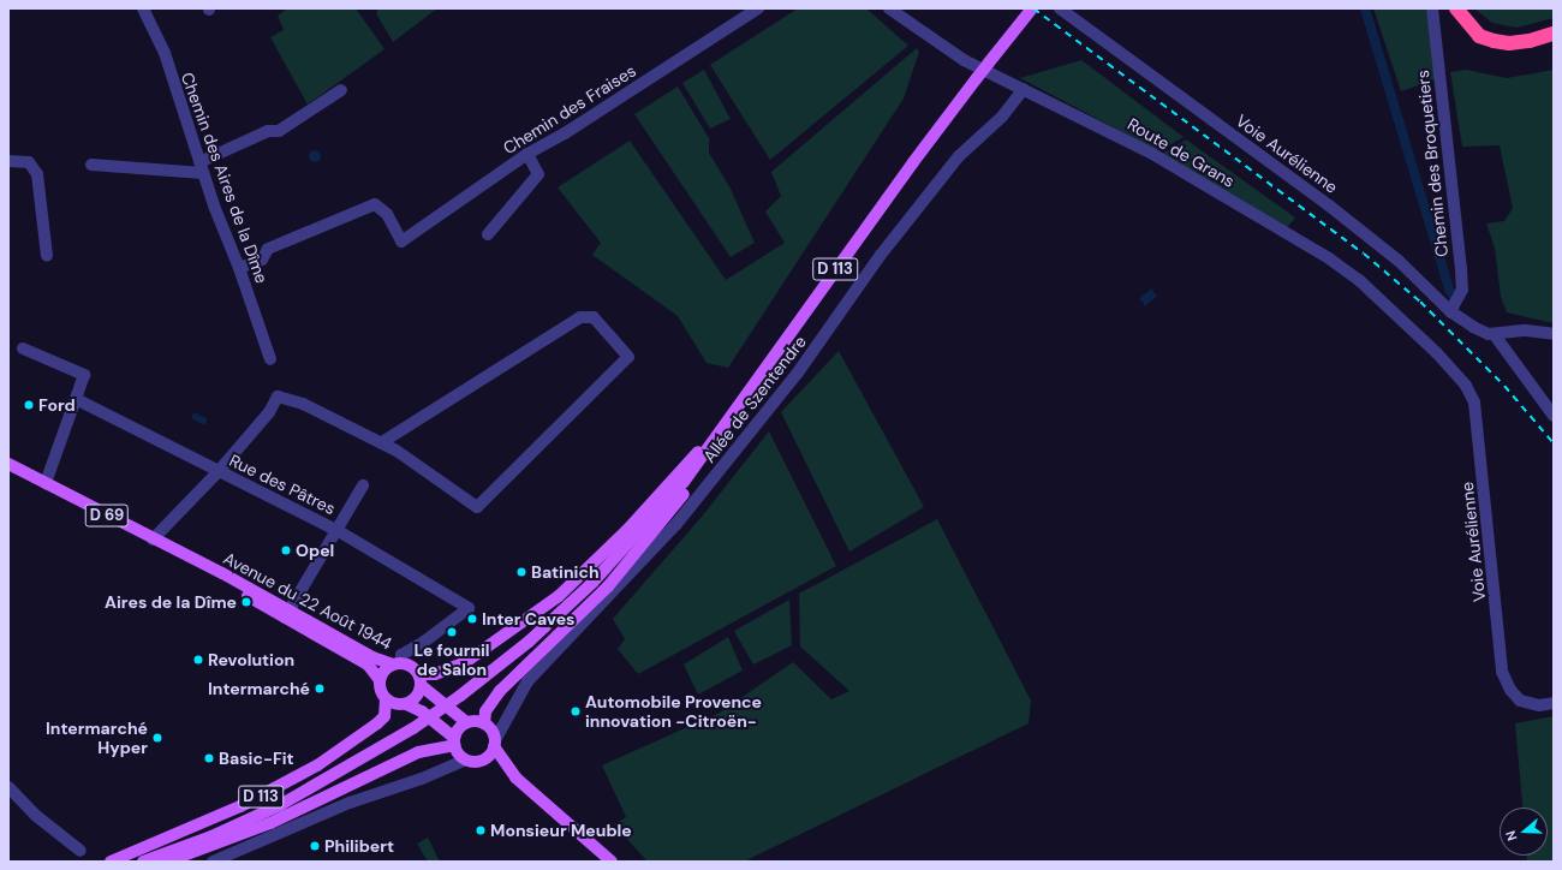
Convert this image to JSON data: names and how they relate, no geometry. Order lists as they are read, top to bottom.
{
  "streets": {
    "main road": ["D 113", "D 69", "Avenue du 22 Août 1944"],
    "street": [
      "Chemin des Fraises",
      "Route de Grans",
      "Voie Aurélienne",
      "Chemin des Broquetiers",
      "Chemin des Aires de la Dîme",
      "Allée de Szentendre",
      "Rue des Pâtres"
    ]
  },
  "crossings": [
    ["Chemin des Fraises", "Chemin des Aires de la Dîme"],
    ["Route de Grans", "Voie Aurélienne"],
    ["Route de Grans", "Allée de Szentendre"],
    ["Voie Aurélienne", "Chemin des Broquetiers"],
    ["D 113", "Rue des Pâtres"],
    ["D 113", "Avenue du 22 Août 1944"],
    ["Rue des Pâtres", "Avenue du 22 Août 1944"]
  ],
  "places": [
    "Ford",
    "Opel",
    "Batinich",
    "Aires de la Dîme",
    "Inter Caves",
    "Le fournil de Salon",
    "Revolution",
    "Intermarché",
    "Automobile Provence innovation -Citroën-",
    "Intermarché Hyper",
    "Basic-Fit",
    "Monsieur Meuble",
    "Philibert"
  ],
  "north": "left"
}
